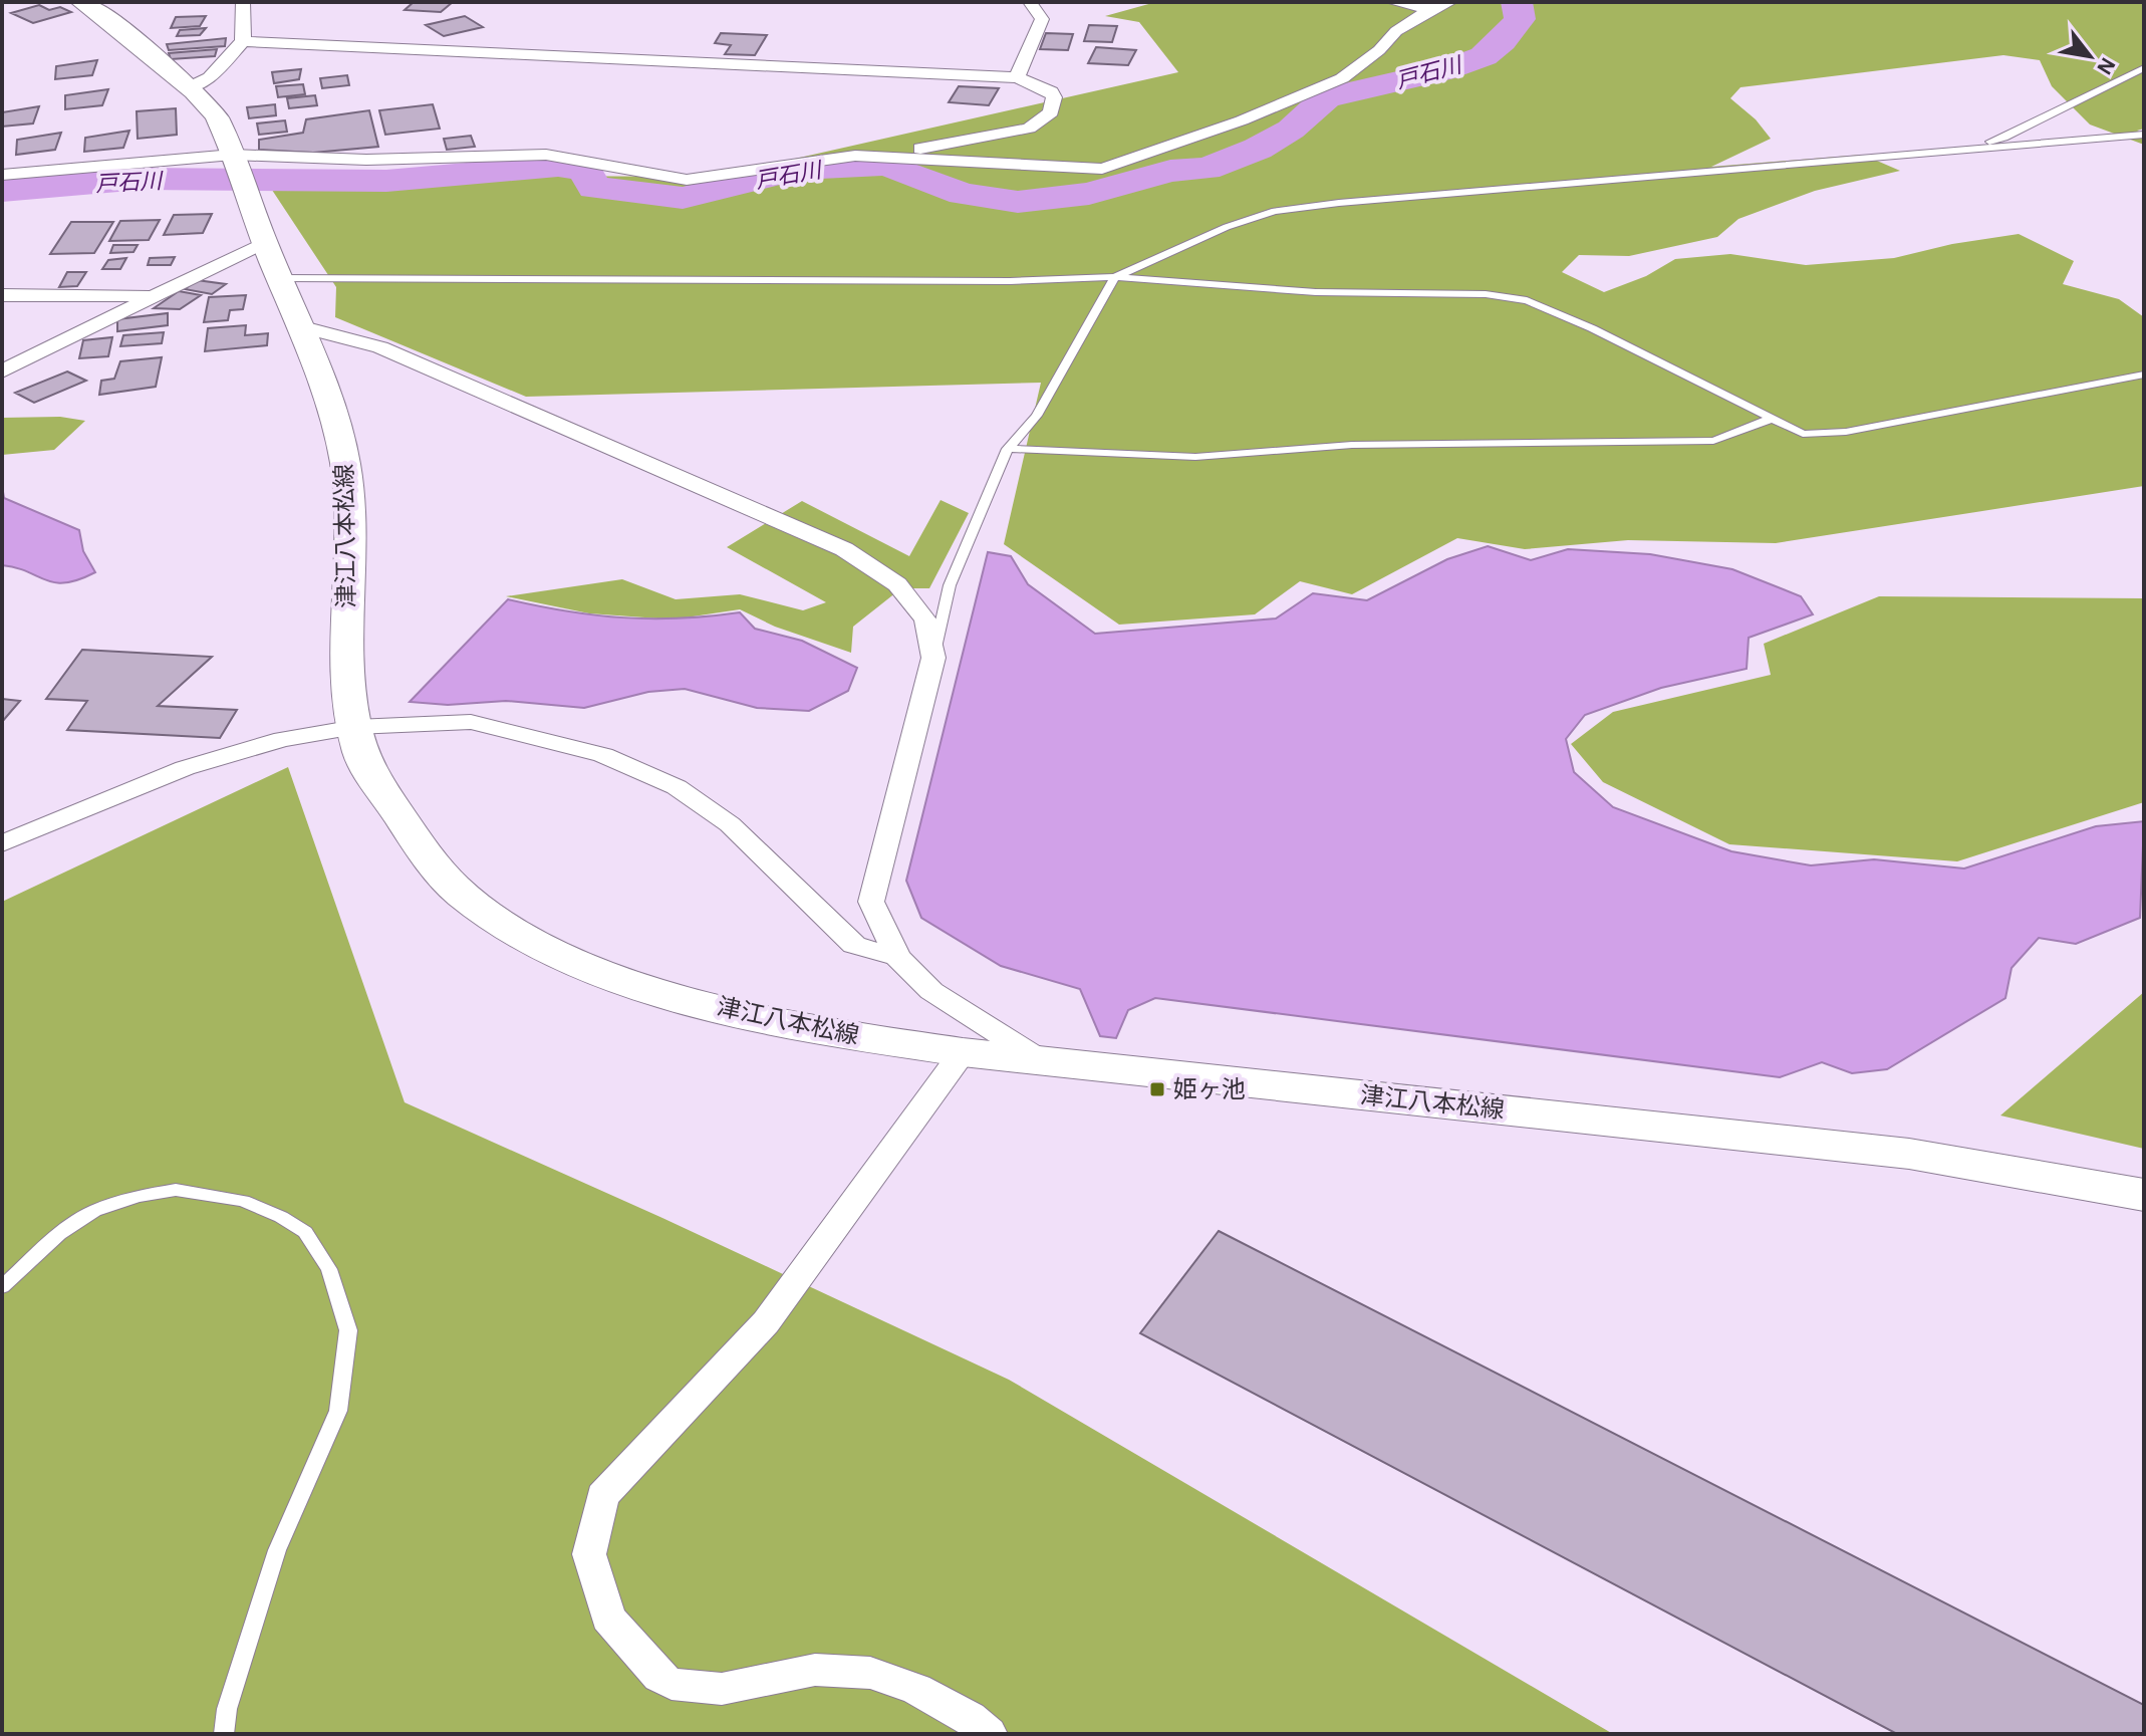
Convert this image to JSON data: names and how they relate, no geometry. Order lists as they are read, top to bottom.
{
  "streets": {
    "main road": ["津江八本松線"]
  },
  "water": ["戸石川"],
  "places": {
    "transit": ["姫ヶ池"]
  },
  "north": "bottom right"
}
